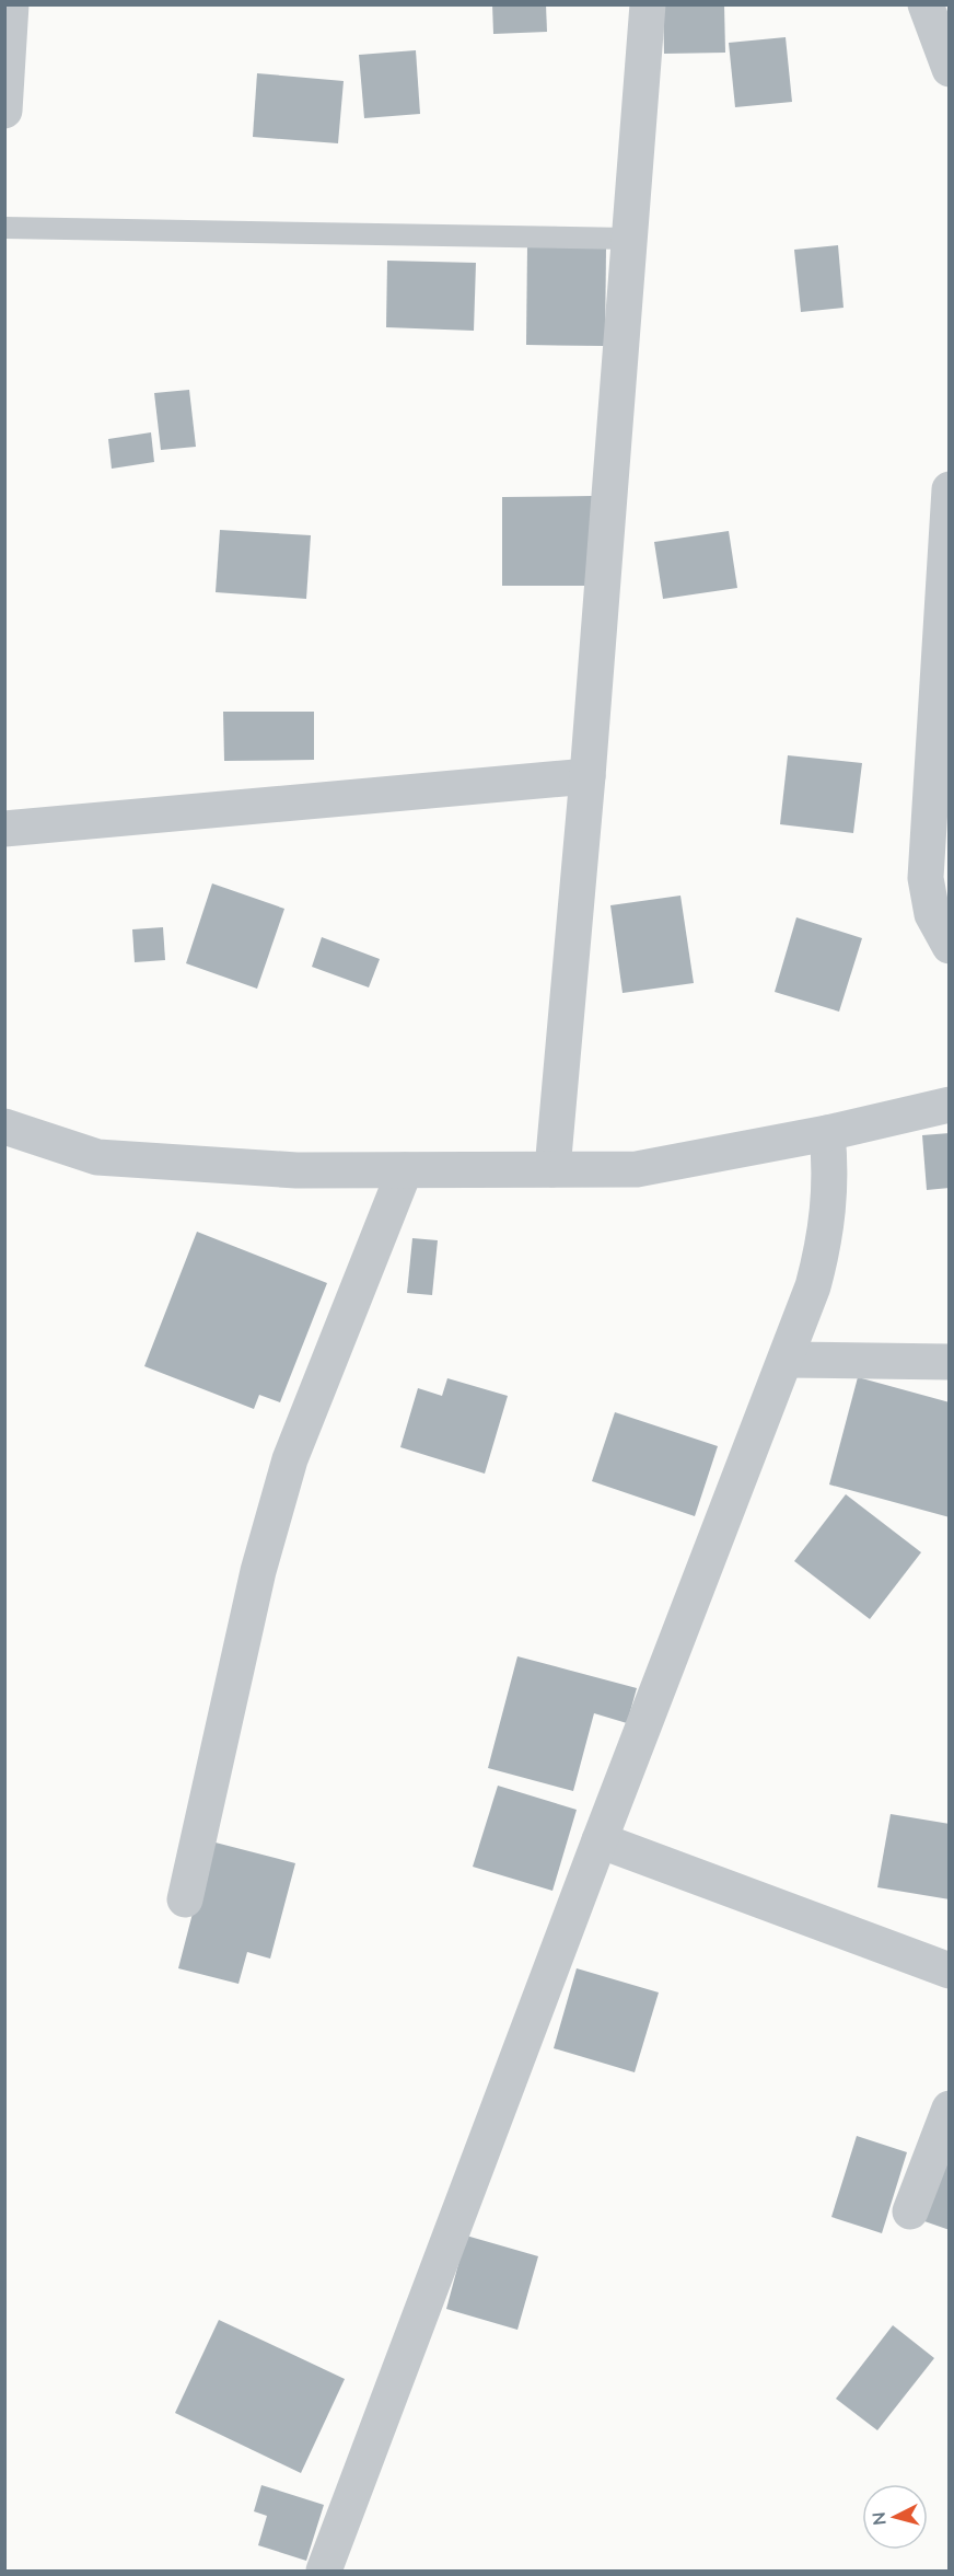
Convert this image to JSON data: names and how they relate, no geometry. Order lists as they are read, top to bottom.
{
  "north": "left"
}
